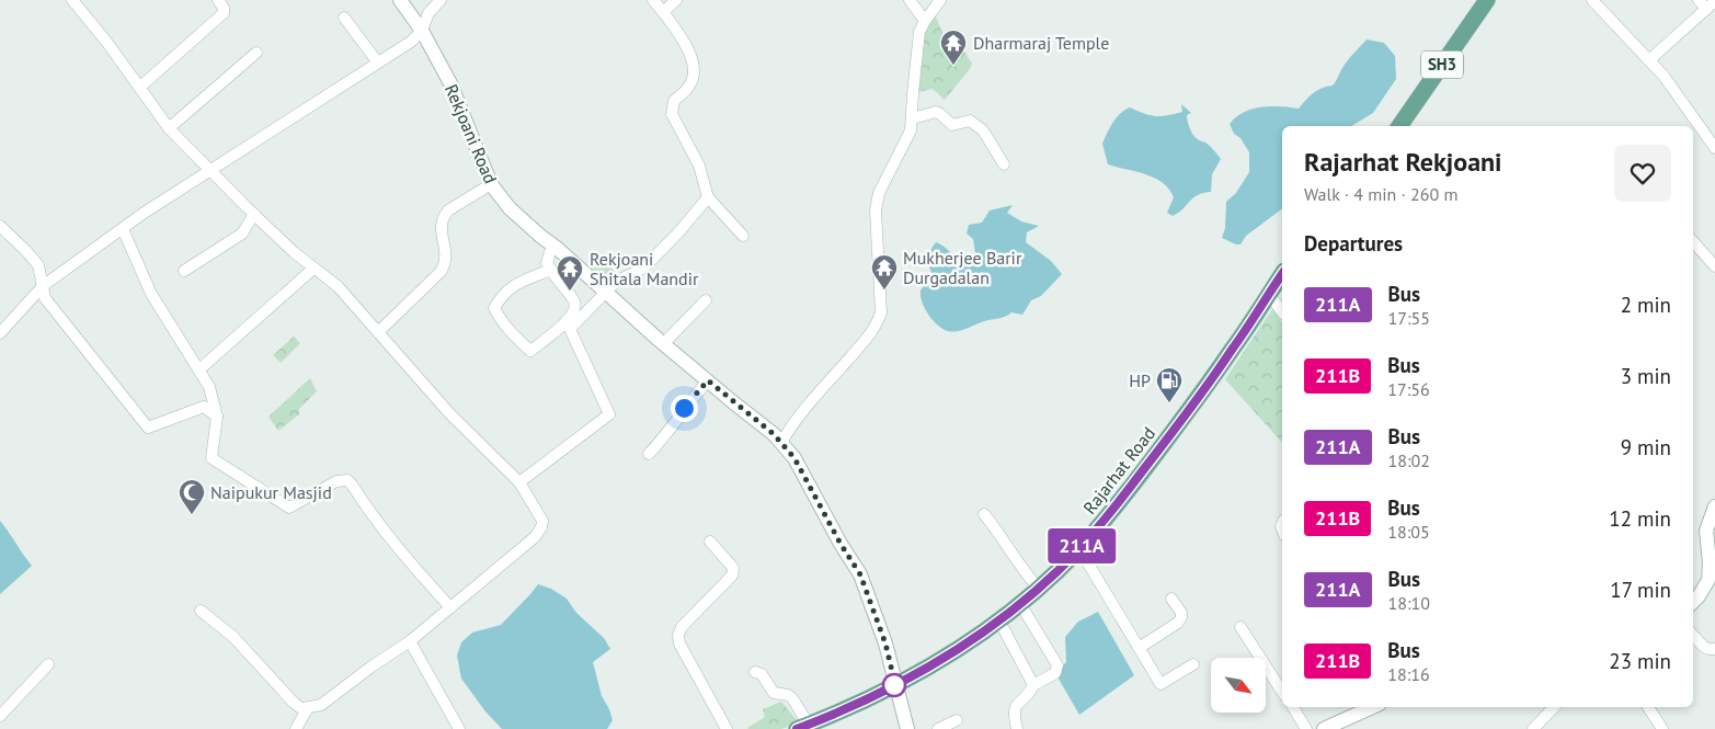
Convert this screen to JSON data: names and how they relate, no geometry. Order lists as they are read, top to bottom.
{
  "streets": {
    "main road": ["SH3", "Rajarhat Road"],
    "street": ["Rekjoani Road"]
  },
  "crossings": [
    ["Rekjoani Road", "Rajarhat Road"]
  ],
  "places": {
    "temple": ["Dharmaraj Temple", "Mukherjee Barir Durgadalan", "Rekjoani Shitala Mandir"],
    "fuel station": ["HP"],
    "mosque": ["Naipukur Masjid"]
  },
  "lines": ["bus line 211A"],
  "north": "bottom right",
  "page": {
    "on_map": "211A",
    "heading": [
      ["Rajarhat Rekjoani", "Walk · 4 min · 260 m"],
      "Departures"
    ],
    "list": [
      {
        "mark": "211A",
        "name": "Bus",
        "note": "17:55",
        "value": "2 min"
      },
      {
        "mark": "211B",
        "name": "Bus",
        "note": "17:56",
        "value": "3 min"
      },
      {
        "mark": "211A",
        "name": "Bus",
        "note": "18:02",
        "value": "9 min"
      },
      {
        "mark": "211B",
        "name": "Bus",
        "note": "18:05",
        "value": "12 min"
      },
      {
        "mark": "211A",
        "name": "Bus",
        "note": "18:10",
        "value": "17 min"
      },
      {
        "mark": "211B",
        "name": "Bus",
        "note": "18:16",
        "value": "23 min"
      }
    ]
  }
}
